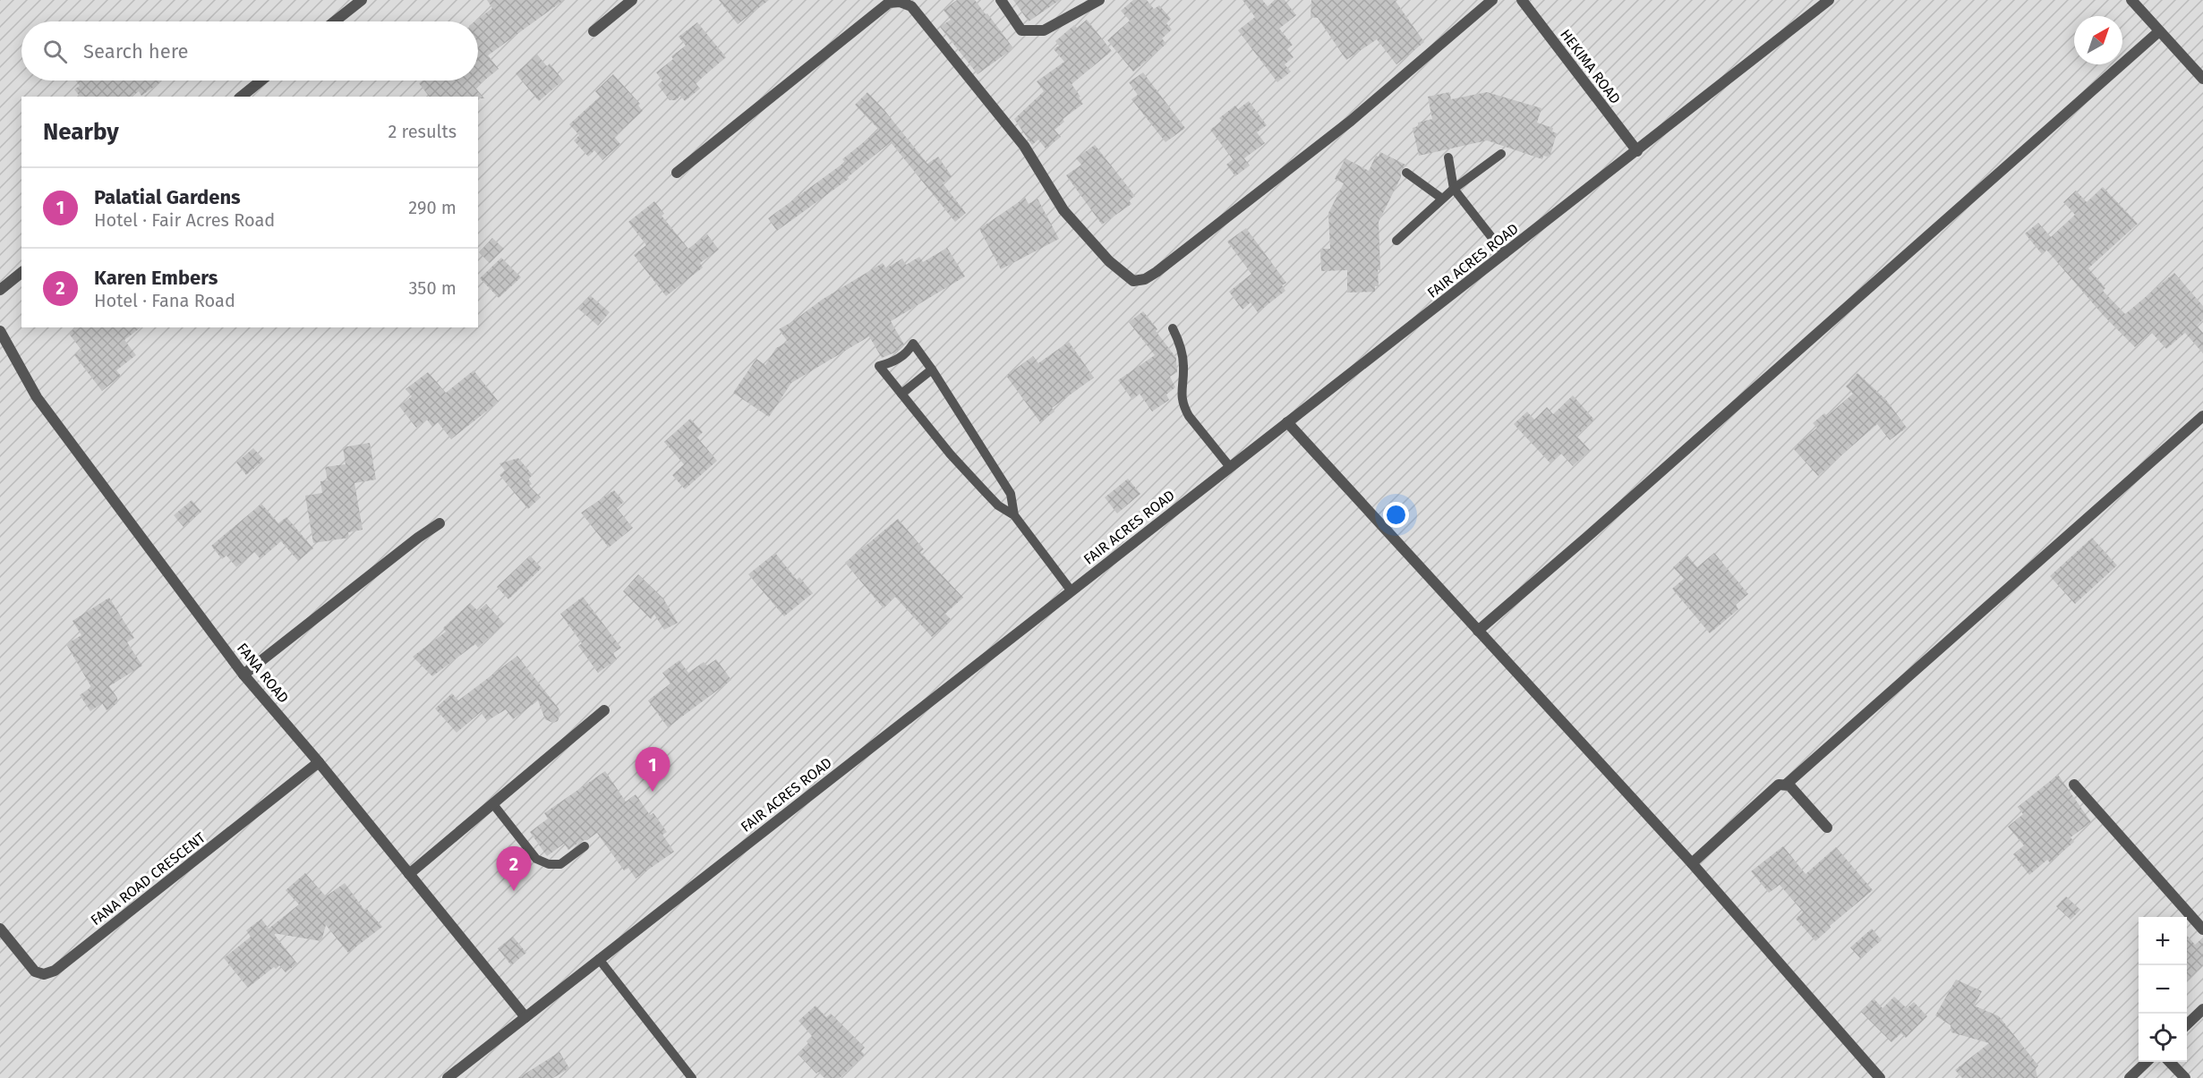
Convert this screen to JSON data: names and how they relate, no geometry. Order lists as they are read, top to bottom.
{
  "streets": {
    "street": [
      "HEKIMA ROAD",
      "FAIR ACRES ROAD",
      "FANA ROAD",
      "FANA ROAD CRESCENT"
    ]
  },
  "crossings": [
    ["HEKIMA ROAD", "FAIR ACRES ROAD"],
    ["FAIR ACRES ROAD", "FANA ROAD"],
    ["FANA ROAD", "FANA ROAD CRESCENT"]
  ],
  "north": "top right",
  "page": {
    "search": "Search here",
    "heading": ["Nearby", "2 results"],
    "list": [
      {
        "mark": "1",
        "name": "Palatial Gardens",
        "note": "Hotel · Fair Acres Road",
        "value": "290 m"
      },
      {
        "mark": "2",
        "name": "Karen Embers",
        "note": "Hotel · Fana Road",
        "value": "350 m"
      }
    ],
    "pins": ["1", "2"],
    "map_buttons": ["+", "−"]
  }
}
